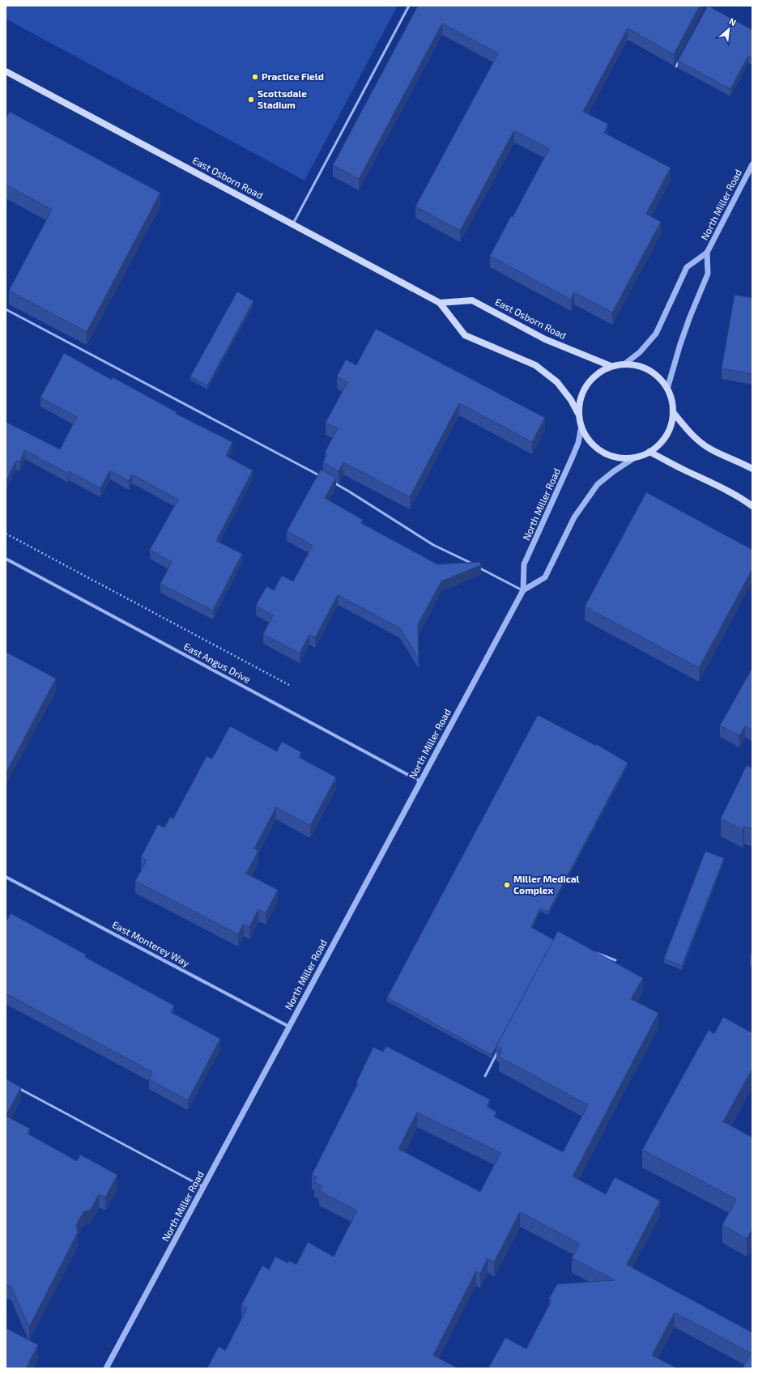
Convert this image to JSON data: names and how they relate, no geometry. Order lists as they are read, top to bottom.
{
  "streets": {
    "main road": ["East Osborn Road"],
    "street": ["North Miller Road", "East Angus Drive", "East Monterey Way"]
  },
  "crossings": [
    ["East Osborn Road", "North Miller Road"],
    ["North Miller Road", "East Angus Drive"],
    ["North Miller Road", "East Monterey Way"]
  ],
  "places": ["Practice Field", "Scottsdale Stadium", "Miller Medical Complex"],
  "north": "top right"
}
